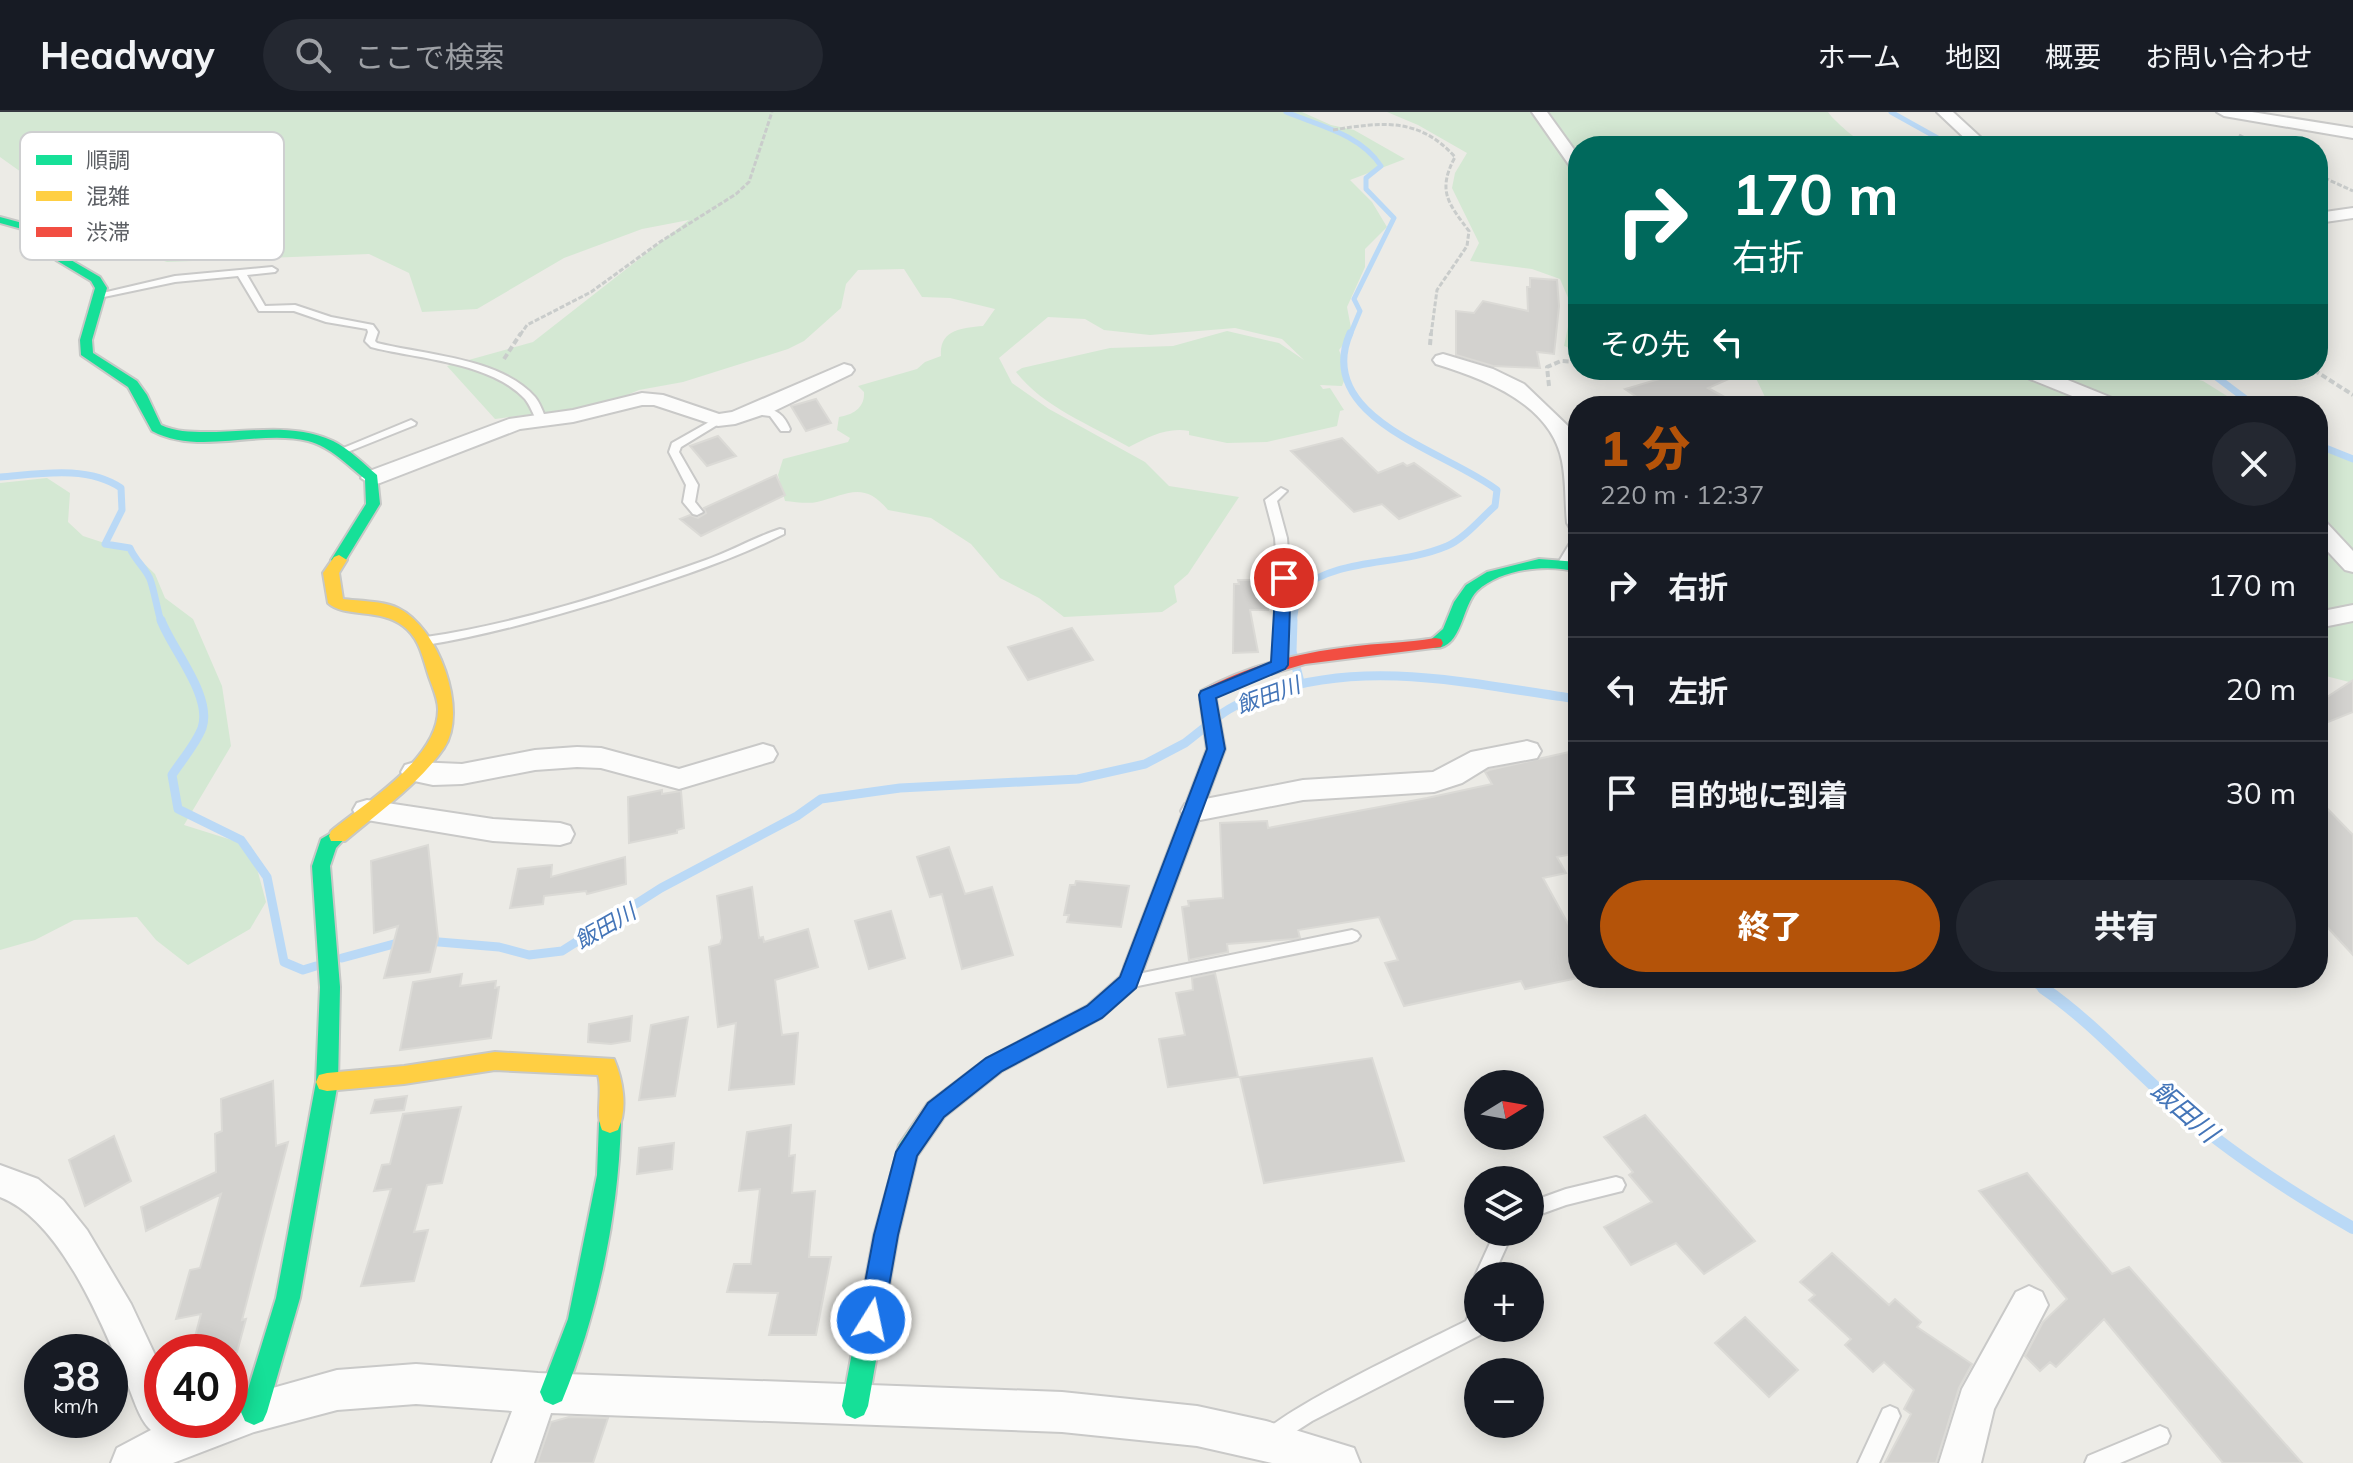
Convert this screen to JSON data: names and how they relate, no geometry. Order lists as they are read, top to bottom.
{
  "water": ["飯田川"],
  "legend": ["順調", "混雑", "渋滞"],
  "north": "right",
  "page": {
    "header": "Headway",
    "search": "ここで検索",
    "nav": [
      "ホーム",
      "地図",
      "概要",
      "お問い合わせ"
    ],
    "turn": ["170 m", "右折"],
    "then": "その先",
    "heading": ["1 分", "220 m · 12:37"],
    "list": [
      {
        "name": "右折",
        "value": "170 m"
      },
      {
        "name": "左折",
        "value": "20 m"
      },
      {
        "name": "目的地に到着",
        "value": "30 m"
      }
    ],
    "buttons": ["終了", "共有"],
    "map_buttons": ["+", "−"],
    "speed": "38 km/h",
    "limit": "40"
  }
}
